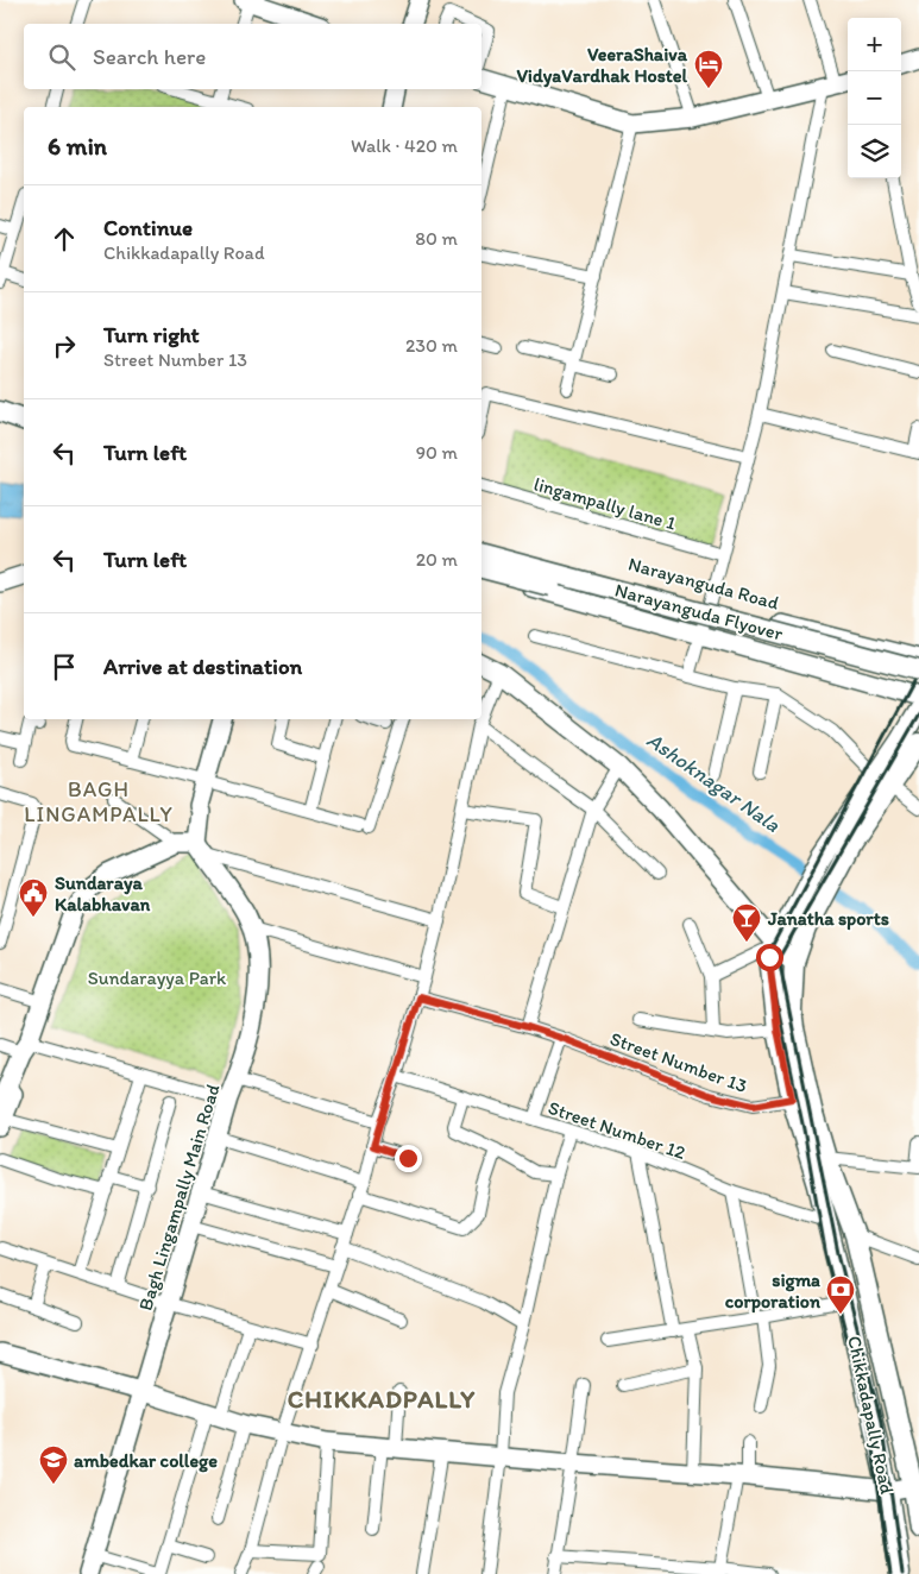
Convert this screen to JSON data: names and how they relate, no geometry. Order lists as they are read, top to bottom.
{
  "streets": {
    "main road": ["Narayanguda Flyover", "Chikkadapally Road"],
    "street": [
      "lingampally lane 1",
      "Narayanguda Road",
      "Street Number 13",
      "Street Number 12",
      "Bagh Lingampally Main Road"
    ]
  },
  "crossings": [
    ["Street Number 13", "Chikkadapally Road"],
    ["Street Number 12", "Chikkadapally Road"]
  ],
  "districts": ["BAGH LINGAMPALLY", "CHIKKADPALLY"],
  "water": ["Ashoknagar Nala"],
  "parks": ["Sundarayya Park"],
  "places": {
    "hotel": ["VeeraShaiva VidyaVardhak Hostel"],
    "public building": ["Sundaraya Kalabhavan"],
    "bar": ["Janatha sports"],
    "bank": ["sigma corporation"],
    "school or university": ["ambedkar college"]
  },
  "page": {
    "map_buttons": ["+", "−"],
    "search": "Search here",
    "heading": ["6 min", "Walk · 420 m"],
    "list": [
      ["Continue", "Chikkadapally Road", "80 m"],
      ["Turn right", "Street Number 13", "230 m"],
      ["Turn left", "90 m"],
      ["Turn left", "20 m"],
      "Arrive at destination"
    ]
  }
}
